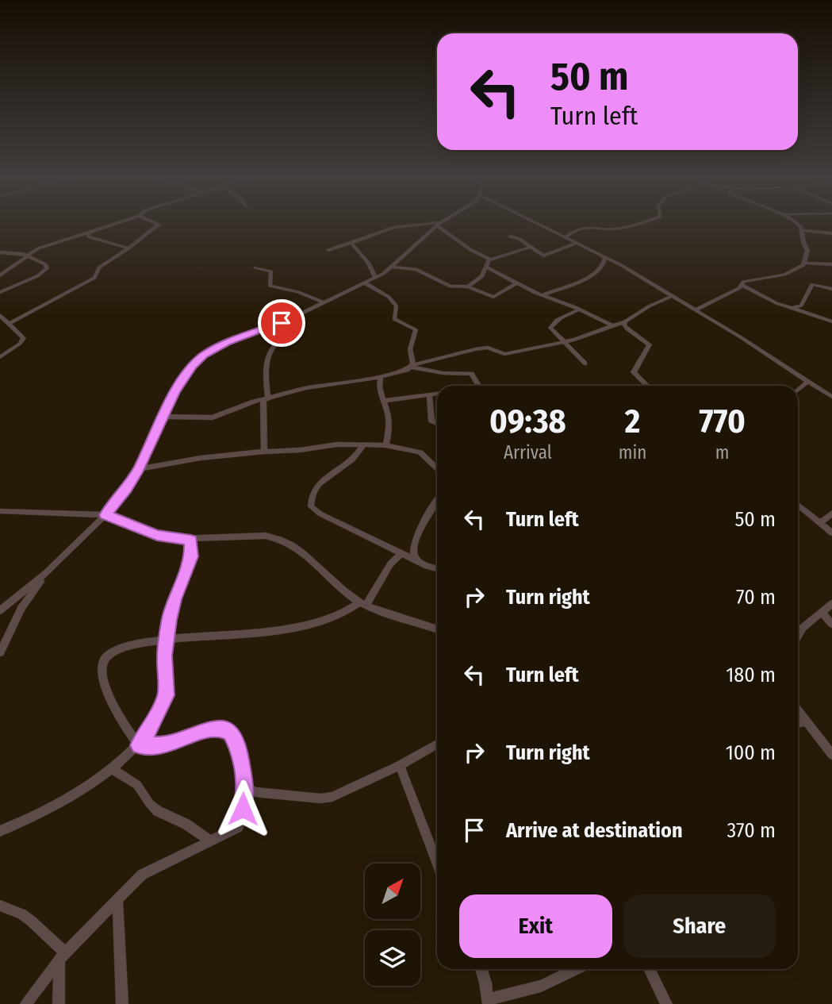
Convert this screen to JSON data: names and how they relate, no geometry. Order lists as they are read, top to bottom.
{
  "north": "top right",
  "page": {
    "turn": ["50 m", "Turn left"],
    "eta": [
      "09:38",
      "Arrival",
      "2",
      "min",
      "770",
      "m"
    ],
    "list": [
      {
        "name": "Turn left",
        "value": "50 m"
      },
      {
        "name": "Turn right",
        "value": "70 m"
      },
      {
        "name": "Turn left",
        "value": "180 m"
      },
      {
        "name": "Turn right",
        "value": "100 m"
      },
      {
        "name": "Arrive at destination",
        "value": "370 m"
      }
    ],
    "buttons": ["Exit", "Share"]
  }
}
